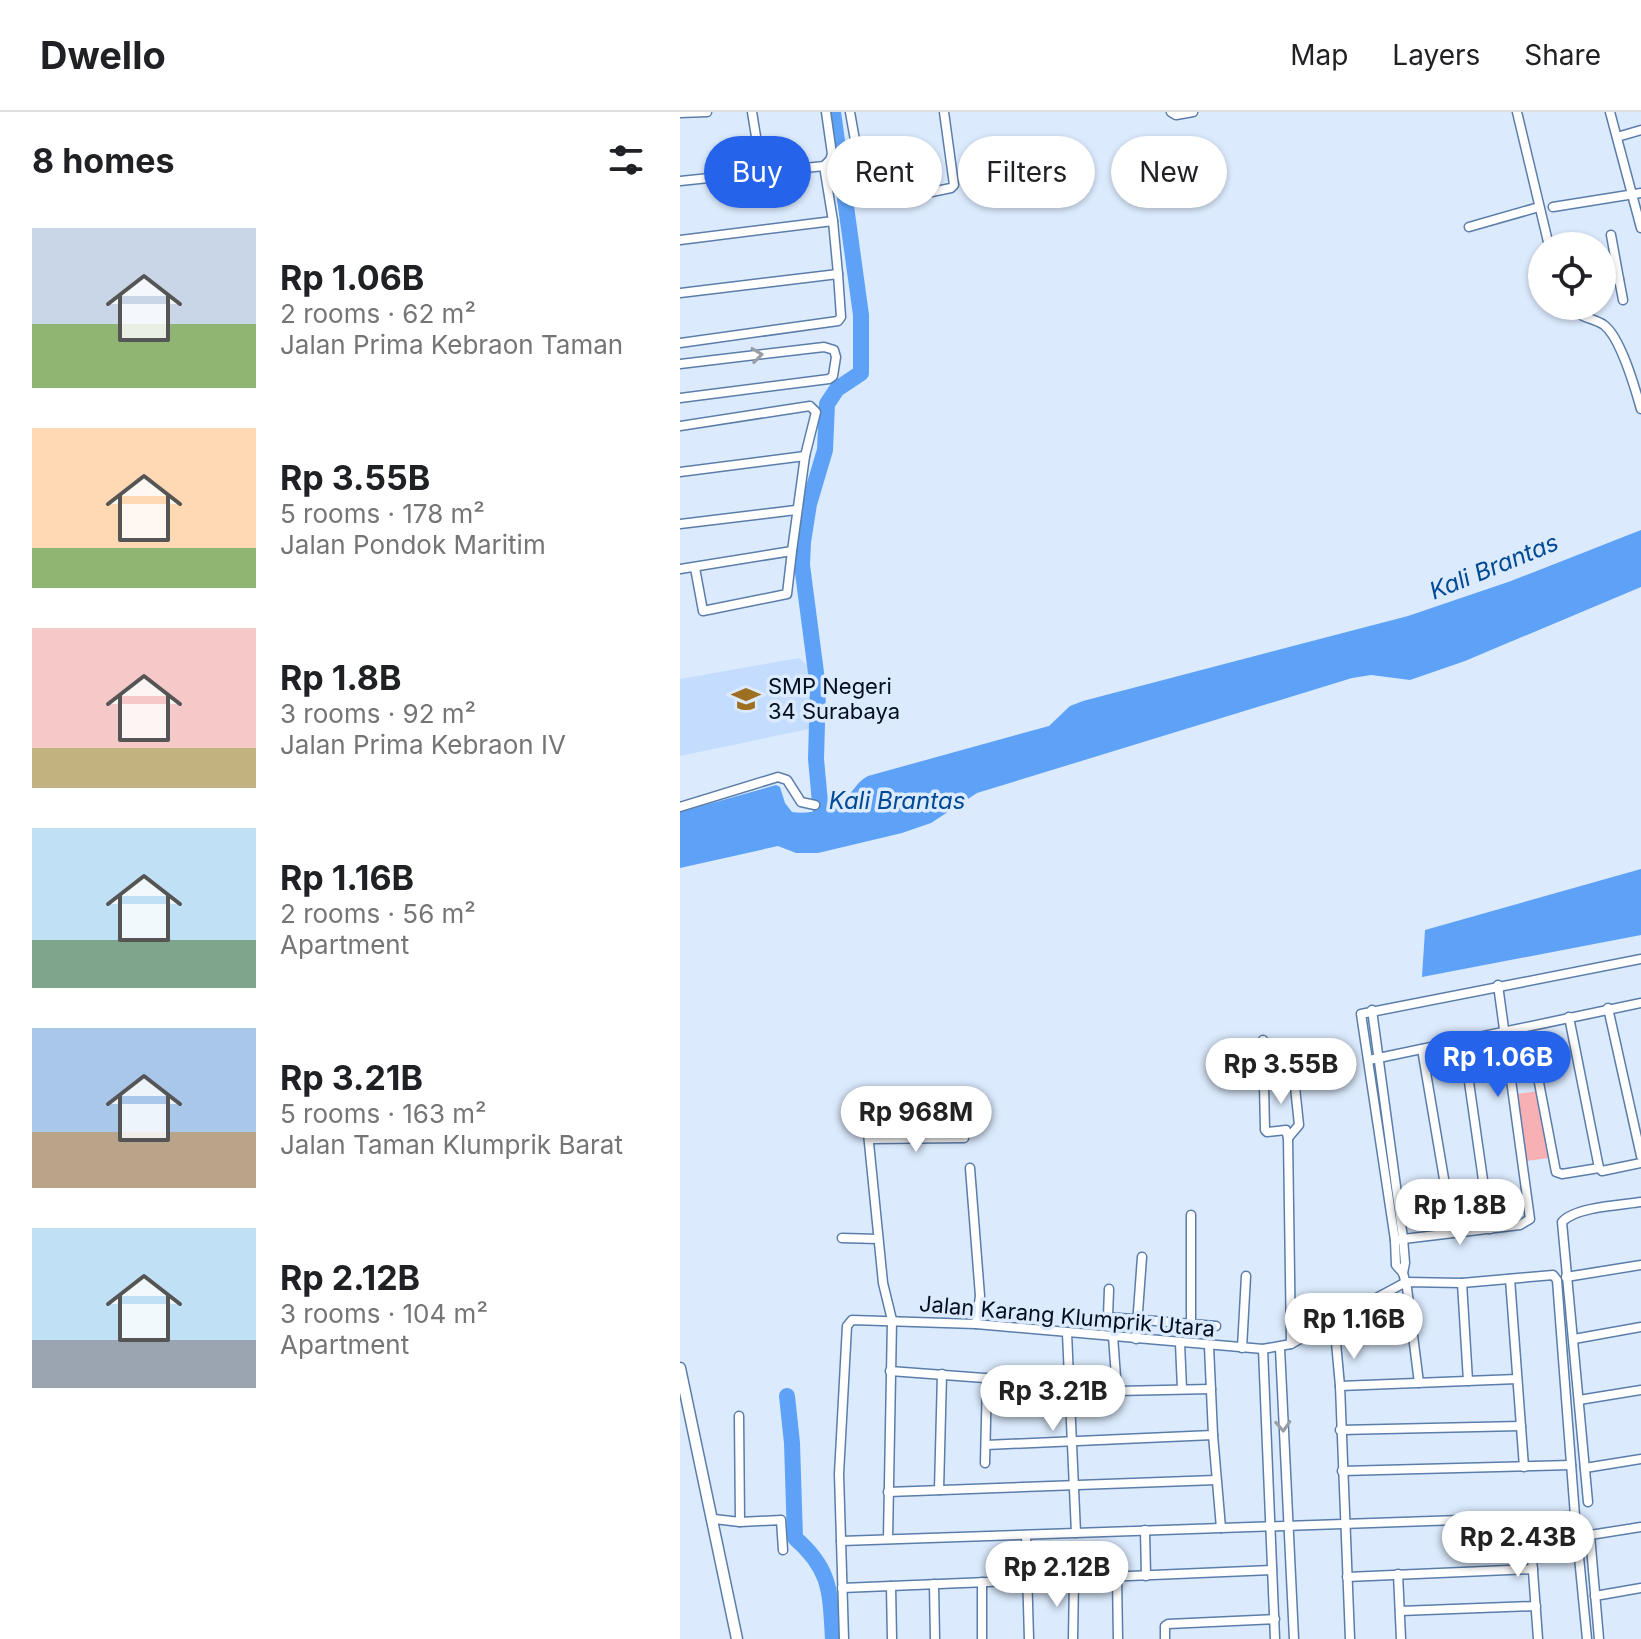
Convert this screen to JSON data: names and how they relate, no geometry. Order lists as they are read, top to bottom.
{
  "streets": {
    "street": ["Jalan Karang Klumprik Utara"]
  },
  "water": ["Kali Brantas"],
  "places": {
    "school or university": ["SMP Negeri 34 Surabaya"]
  },
  "page": {
    "header": "Dwello",
    "nav": ["Map", "Layers", "Share"],
    "heading": "8 homes",
    "chip": [
      "Buy",
      "Rent",
      "Filters",
      "New"
    ],
    "list": [
      {
        "name": "Rp 1.06B",
        "note": "2 rooms · 62 m² · Jalan Prima Kebraon Taman"
      },
      {
        "name": "Rp 3.55B",
        "note": "5 rooms · 178 m² · Jalan Pondok Maritim"
      },
      {
        "name": "Rp 1.8B",
        "note": "3 rooms · 92 m² · Jalan Prima Kebraon IV"
      },
      {
        "name": "Rp 1.16B",
        "note": "2 rooms · 56 m² · Apartment"
      },
      {
        "name": "Rp 3.21B",
        "note": "5 rooms · 163 m² · Jalan Taman Klumprik Barat"
      },
      {
        "name": "Rp 2.12B",
        "note": "3 rooms · 104 m² · Apartment"
      }
    ],
    "price": [
      "Rp 1.06B",
      "Rp 3.55B",
      "Rp 968M",
      "Rp 1.8B",
      "Rp 1.16B",
      "Rp 3.21B",
      "Rp 2.43B",
      "Rp 2.12B"
    ]
  }
}
